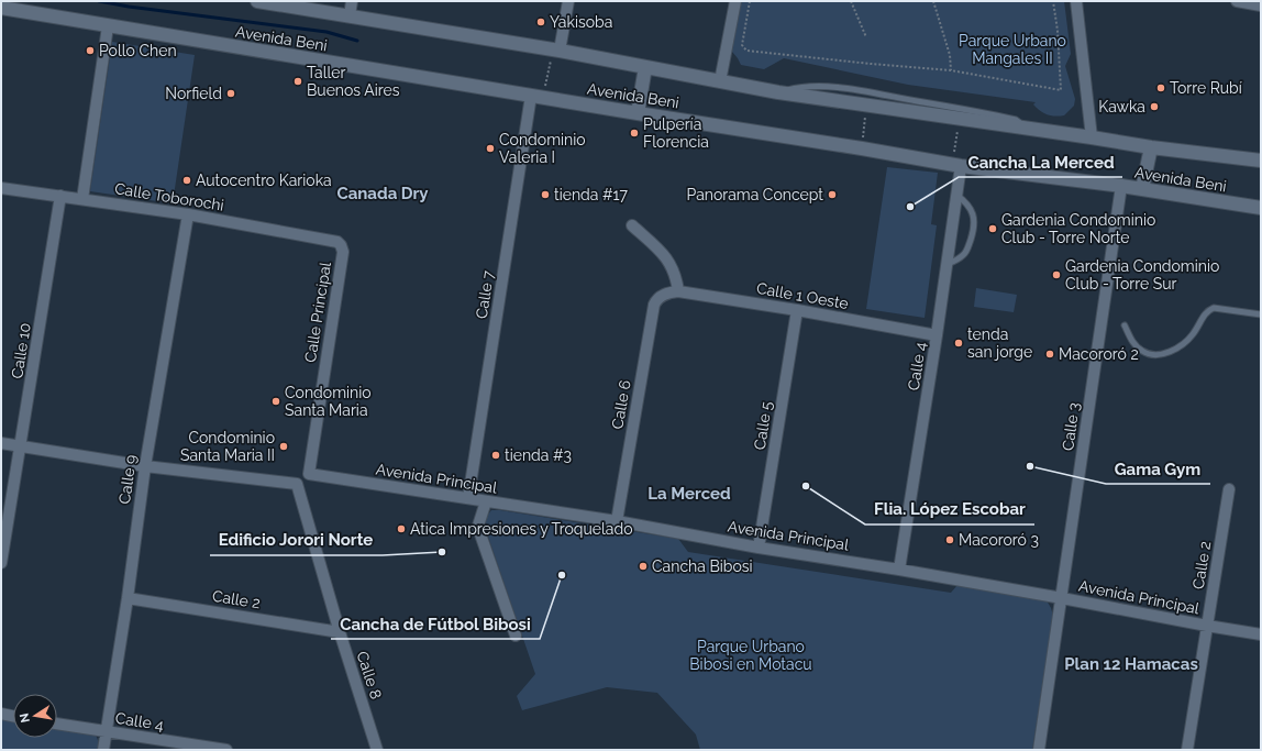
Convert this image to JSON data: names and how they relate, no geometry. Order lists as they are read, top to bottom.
{
  "streets": {
    "street": [
      "Avenida Beni",
      "Calle Toborochi",
      "Calle 7",
      "Calle 1 Oeste",
      "Calle Principal",
      "Calle 10",
      "Calle 4",
      "Calle 6",
      "Calle 5",
      "Calle 3",
      "Avenida Principal",
      "Calle 9",
      "Calle 2",
      "Calle 8"
    ]
  },
  "crossings": [
    ["Avenida Beni", "Calle 7"],
    ["Avenida Beni", "Calle 4"],
    ["Avenida Beni", "Calle 3"],
    ["Calle Toborochi", "Calle Principal"],
    ["Calle Toborochi", "Calle 10"],
    ["Calle Toborochi", "Calle 9"],
    ["Calle 7", "Avenida Principal"],
    ["Calle 1 Oeste", "Calle 4"],
    ["Calle 1 Oeste", "Calle 6"],
    ["Calle 1 Oeste", "Calle 5"],
    ["Calle Principal", "Avenida Principal"],
    ["Calle 4", "Avenida Principal"],
    ["Calle 4", "Calle 9"],
    ["Calle 6", "Avenida Principal"],
    ["Calle 5", "Avenida Principal"],
    ["Calle 3", "Avenida Principal"],
    ["Avenida Principal", "Calle 2"],
    ["Calle 9", "Calle 2"],
    ["Calle 2", "Calle 8"]
  ],
  "districts": ["Canada Dry", "La Merced", "Plan 12 Hamacas"],
  "parks": ["Parque Urbano Mangales II", "Parque Urbano Bibosi en Motacu"],
  "places": [
    "Yakisoba",
    "Pollo Chen",
    "Taller Buenos Aires",
    "Torre Rubí",
    "Norfield",
    "Kawka",
    "Pulpería Florencia",
    "Condominio Valeria I",
    "Autocentro Karioka",
    "tienda #17",
    "Panorama Concept",
    "Cancha La Merced",
    "Gardenia Condominio Club - Torre Norte",
    "Gardenia Condominio Club - Torre Sur",
    "tenda san jorge",
    "Macororó 2",
    "Condominio Santa Maria",
    "Condominio Santa Maria II",
    "tienda #3",
    "Gama Gym",
    "Flia. López Escobar",
    "Atica Impresiones y Troquelado",
    "Macororó 3",
    "Edificio Jorori Norte",
    "Cancha Bibosi",
    "Cancha de Fútbol Bibosi"
  ],
  "north": "left"
}
